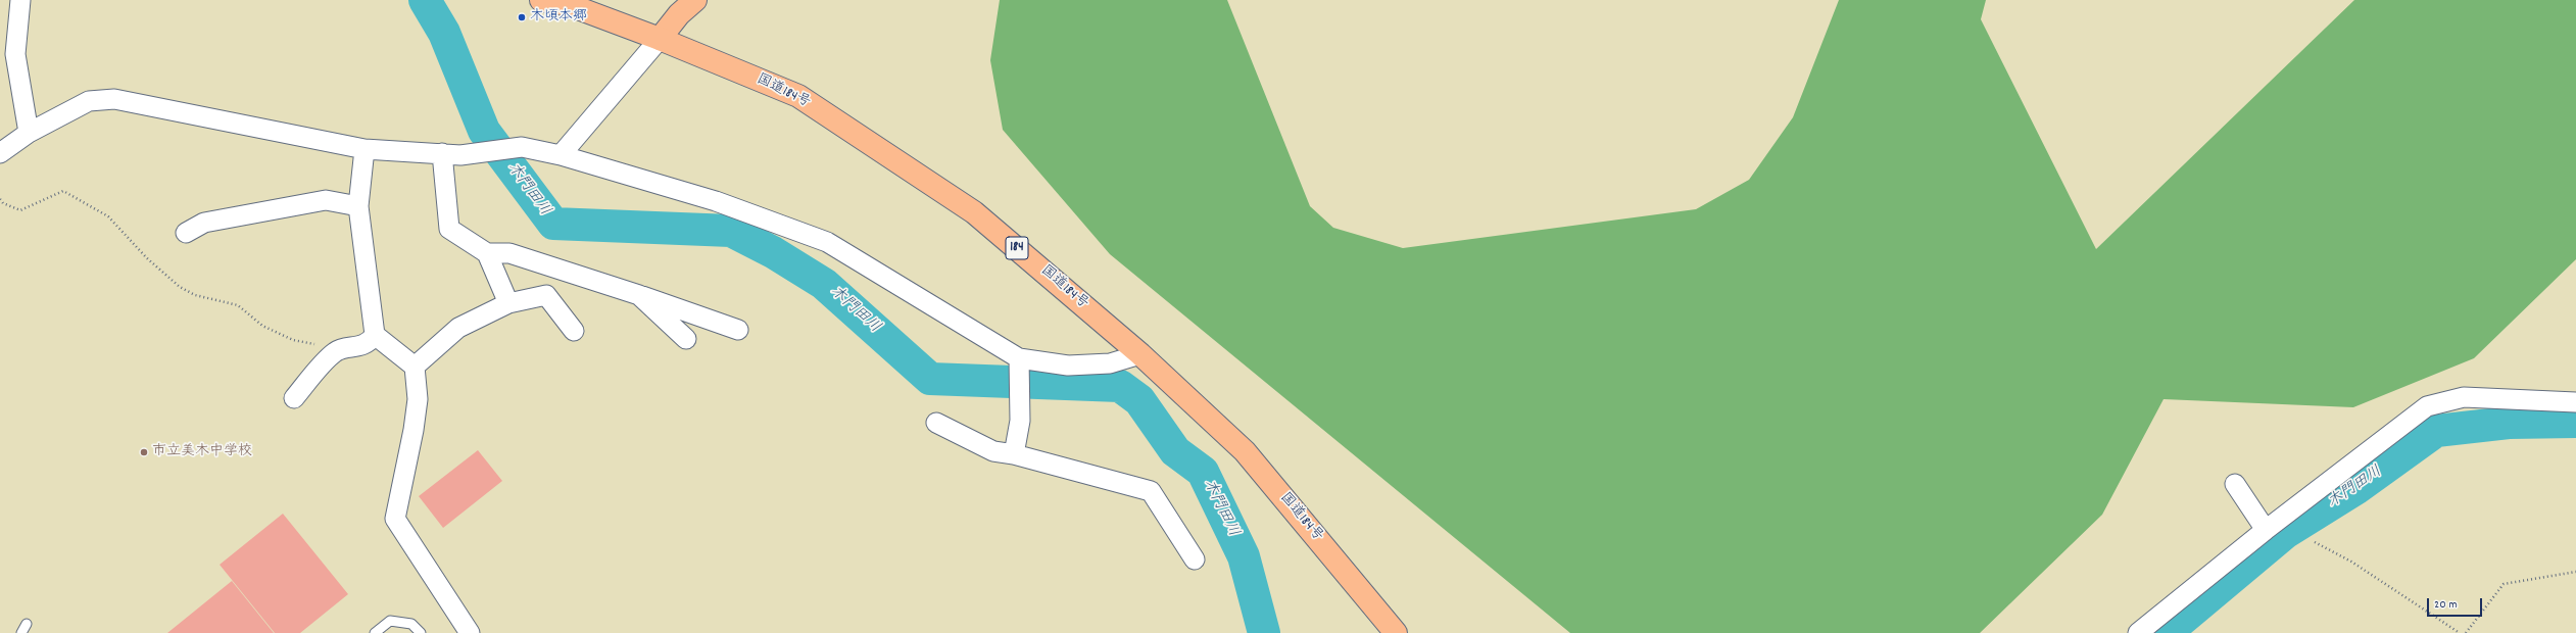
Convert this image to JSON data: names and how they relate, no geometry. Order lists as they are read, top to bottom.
{
  "streets": {
    "main road": ["国道184号", "184"]
  },
  "water": ["木門田川"],
  "places": ["木頃本郷", "市立美木中学校"],
  "scale_bar": "20 m"
}
